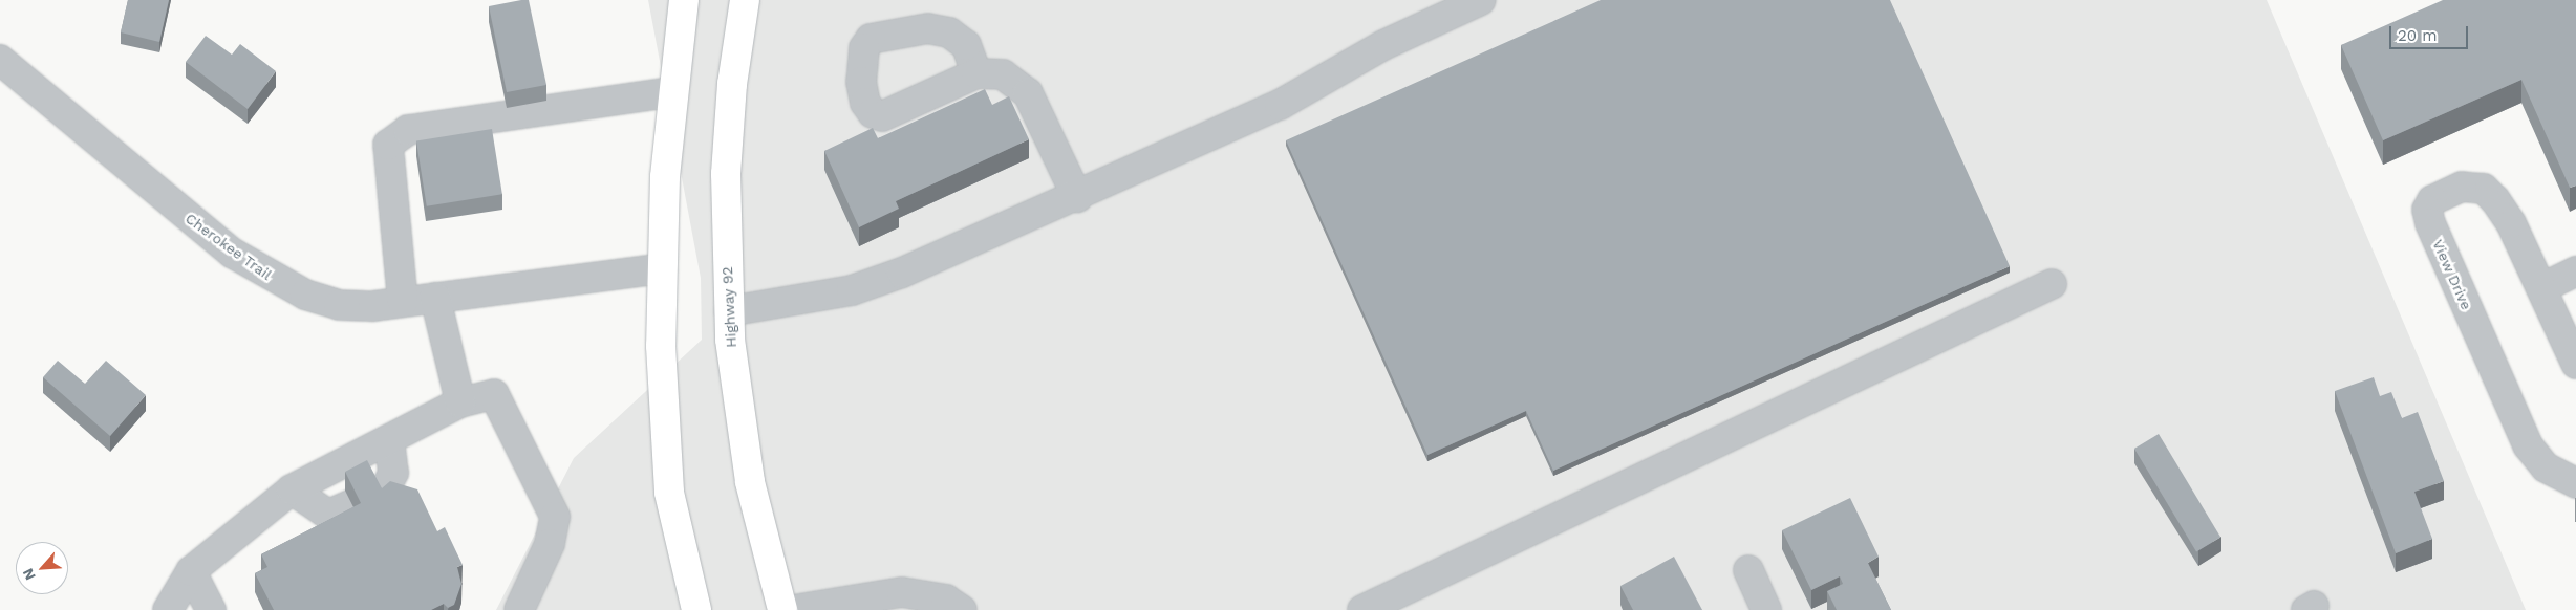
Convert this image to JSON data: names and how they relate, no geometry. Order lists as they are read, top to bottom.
{
  "streets": {
    "main road": ["Highway 92"],
    "street": ["Cherokee Trail", "View Drive"]
  },
  "scale_bar": "20 m",
  "north": "bottom left"
}
